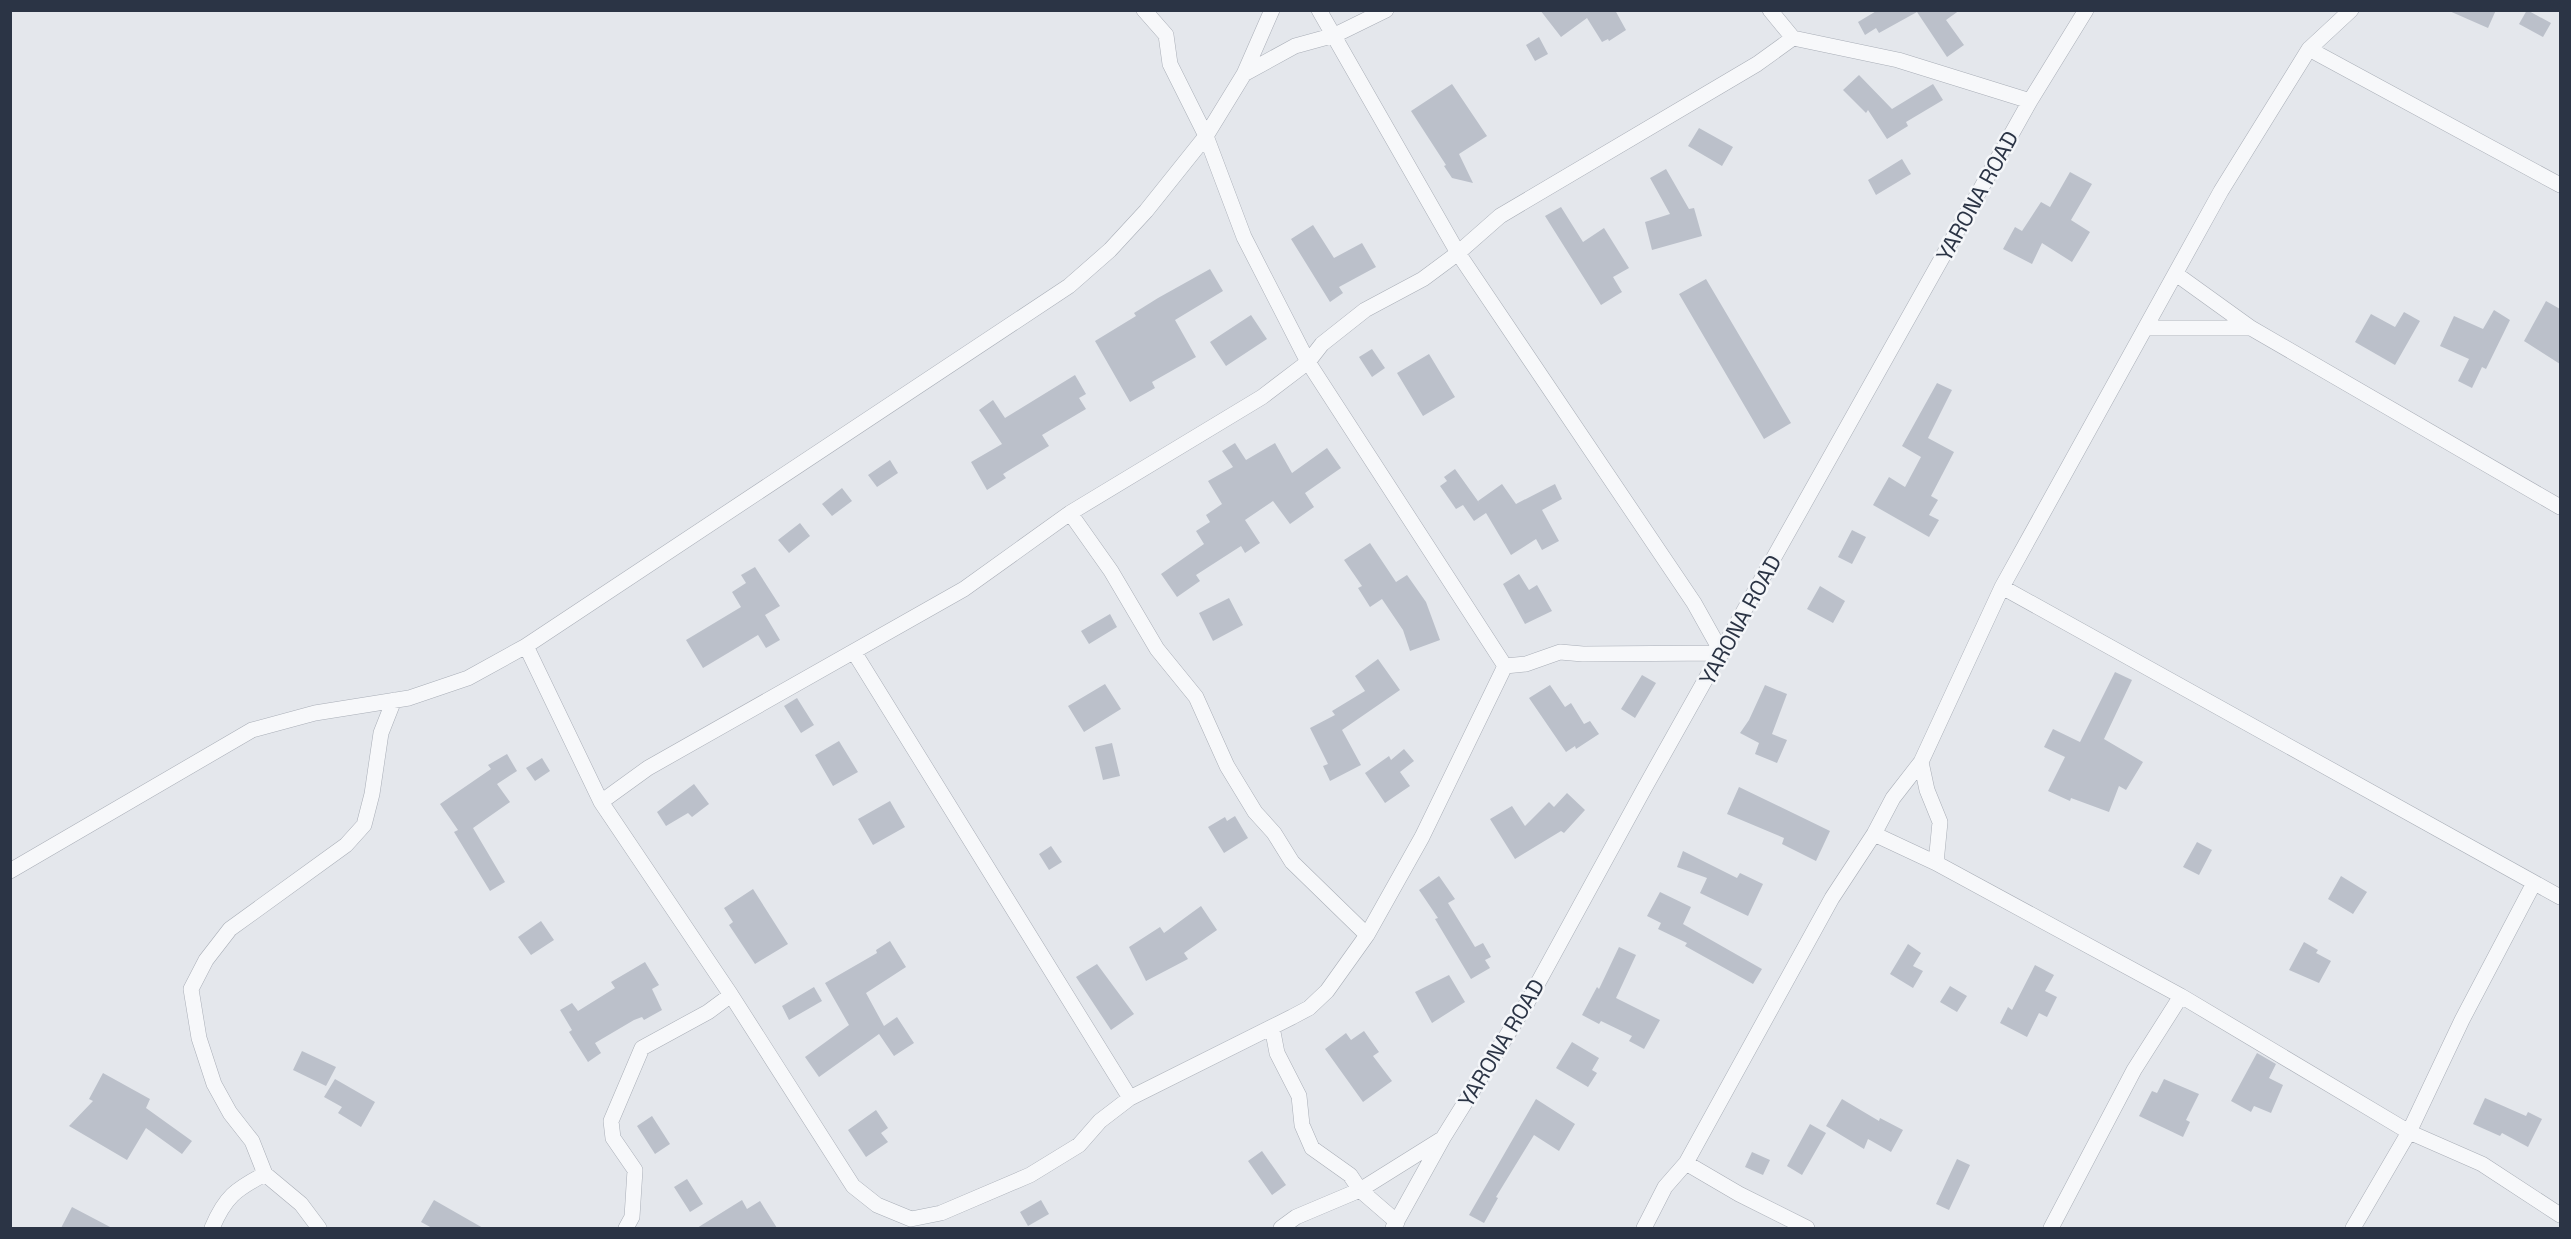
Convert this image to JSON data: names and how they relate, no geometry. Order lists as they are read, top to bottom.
{
  "streets": {
    "street": ["YARONA ROAD"]
  }
}
